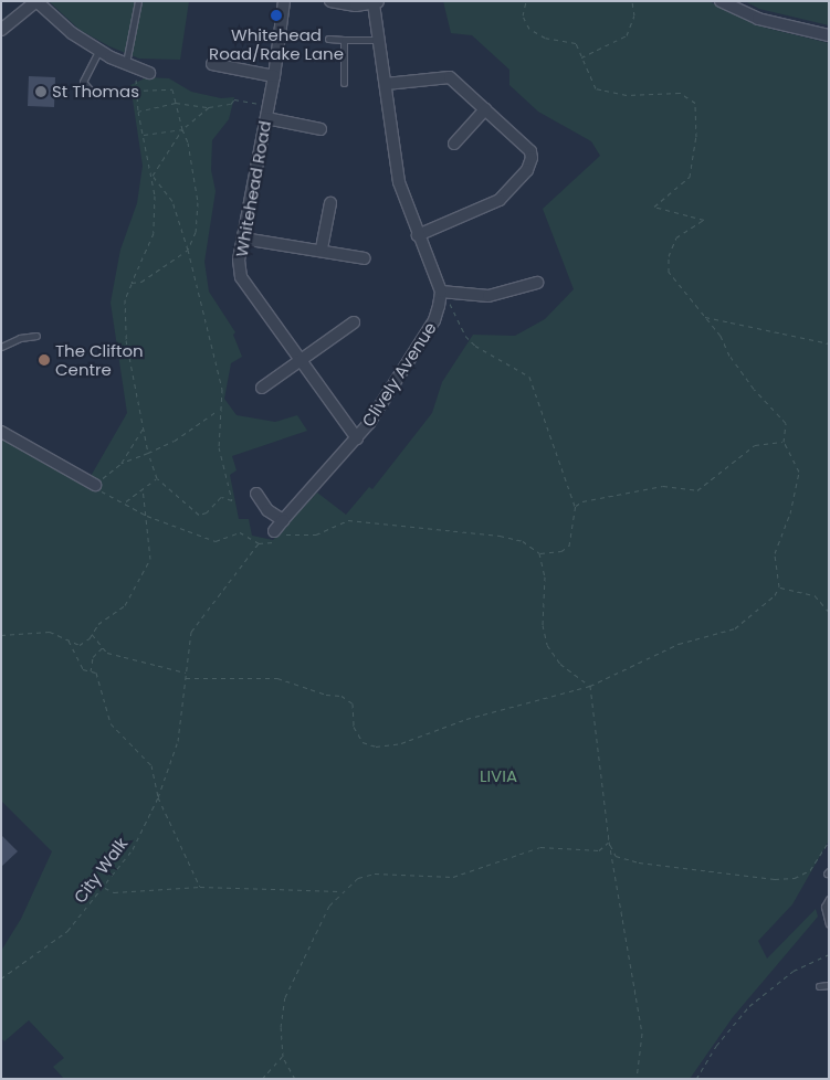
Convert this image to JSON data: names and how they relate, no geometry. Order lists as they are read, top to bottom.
{
  "streets": {
    "street": ["Whitehead Road", "Clively Avenue"],
    "path": ["City Walk"]
  },
  "crossings": [
    ["Whitehead Road", "Clively Avenue"]
  ],
  "parks": ["LIVIA"],
  "places": ["Whitehead Road/Rake Lane", "St Thomas", "The Clifton Centre"]
}
